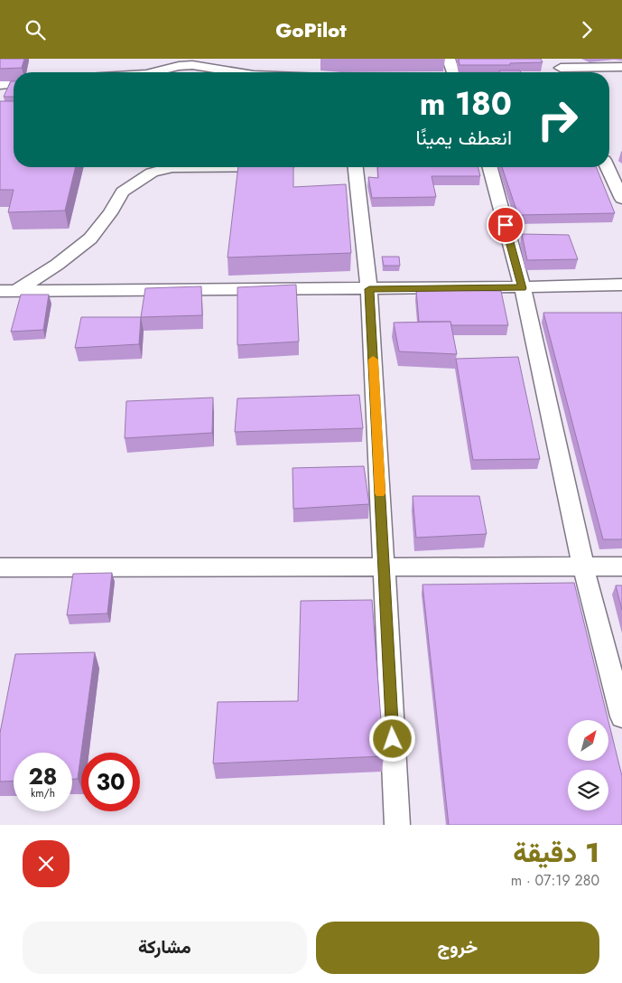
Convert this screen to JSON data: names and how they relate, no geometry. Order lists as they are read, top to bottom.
{
  "north": "top right",
  "page": {
    "header": "GoPilot",
    "turn": ["180 m", "انعطف يمينًا"],
    "speed": "28 km/h",
    "limit": "30",
    "heading": ["1 دقيقة", "280 m · 07:19"],
    "buttons": ["خروج", "مشاركة"]
  }
}
